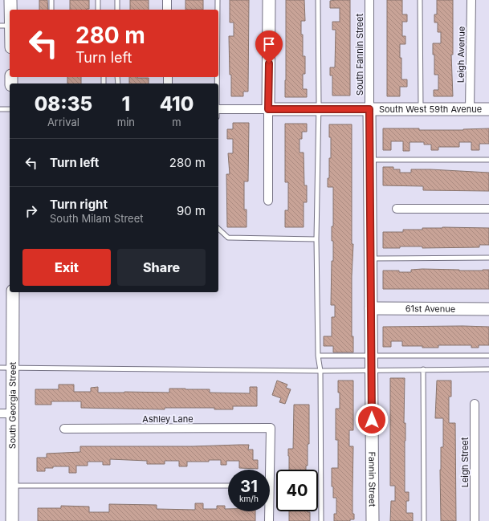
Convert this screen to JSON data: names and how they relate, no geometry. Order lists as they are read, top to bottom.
{
  "streets": {
    "street": [
      "South Fannin Street",
      "Leigh Avenue",
      "South West 59th Avenue",
      "61st Avenue",
      "South Georgia Street",
      "Ashley Lane",
      "Leigh Street",
      "Fannin Street"
    ]
  },
  "crossings": [
    ["South Fannin Street", "South West 59th Avenue"],
    ["South Fannin Street", "Fannin Street"],
    ["Leigh Avenue", "South West 59th Avenue"],
    ["South West 59th Avenue", "Fannin Street"],
    ["61st Avenue", "Fannin Street"]
  ],
  "page": {
    "turn": ["280 m", "Turn left"],
    "eta": [
      "08:35",
      "Arrival",
      "1",
      "min",
      "410",
      "m"
    ],
    "list": [
      {
        "name": "Turn left",
        "value": "280 m"
      },
      {
        "name": "Turn right",
        "note": "South Milam Street",
        "value": "90 m"
      }
    ],
    "buttons": ["Exit", "Share"],
    "speed": "31 km/h",
    "limit": "40"
  }
}
